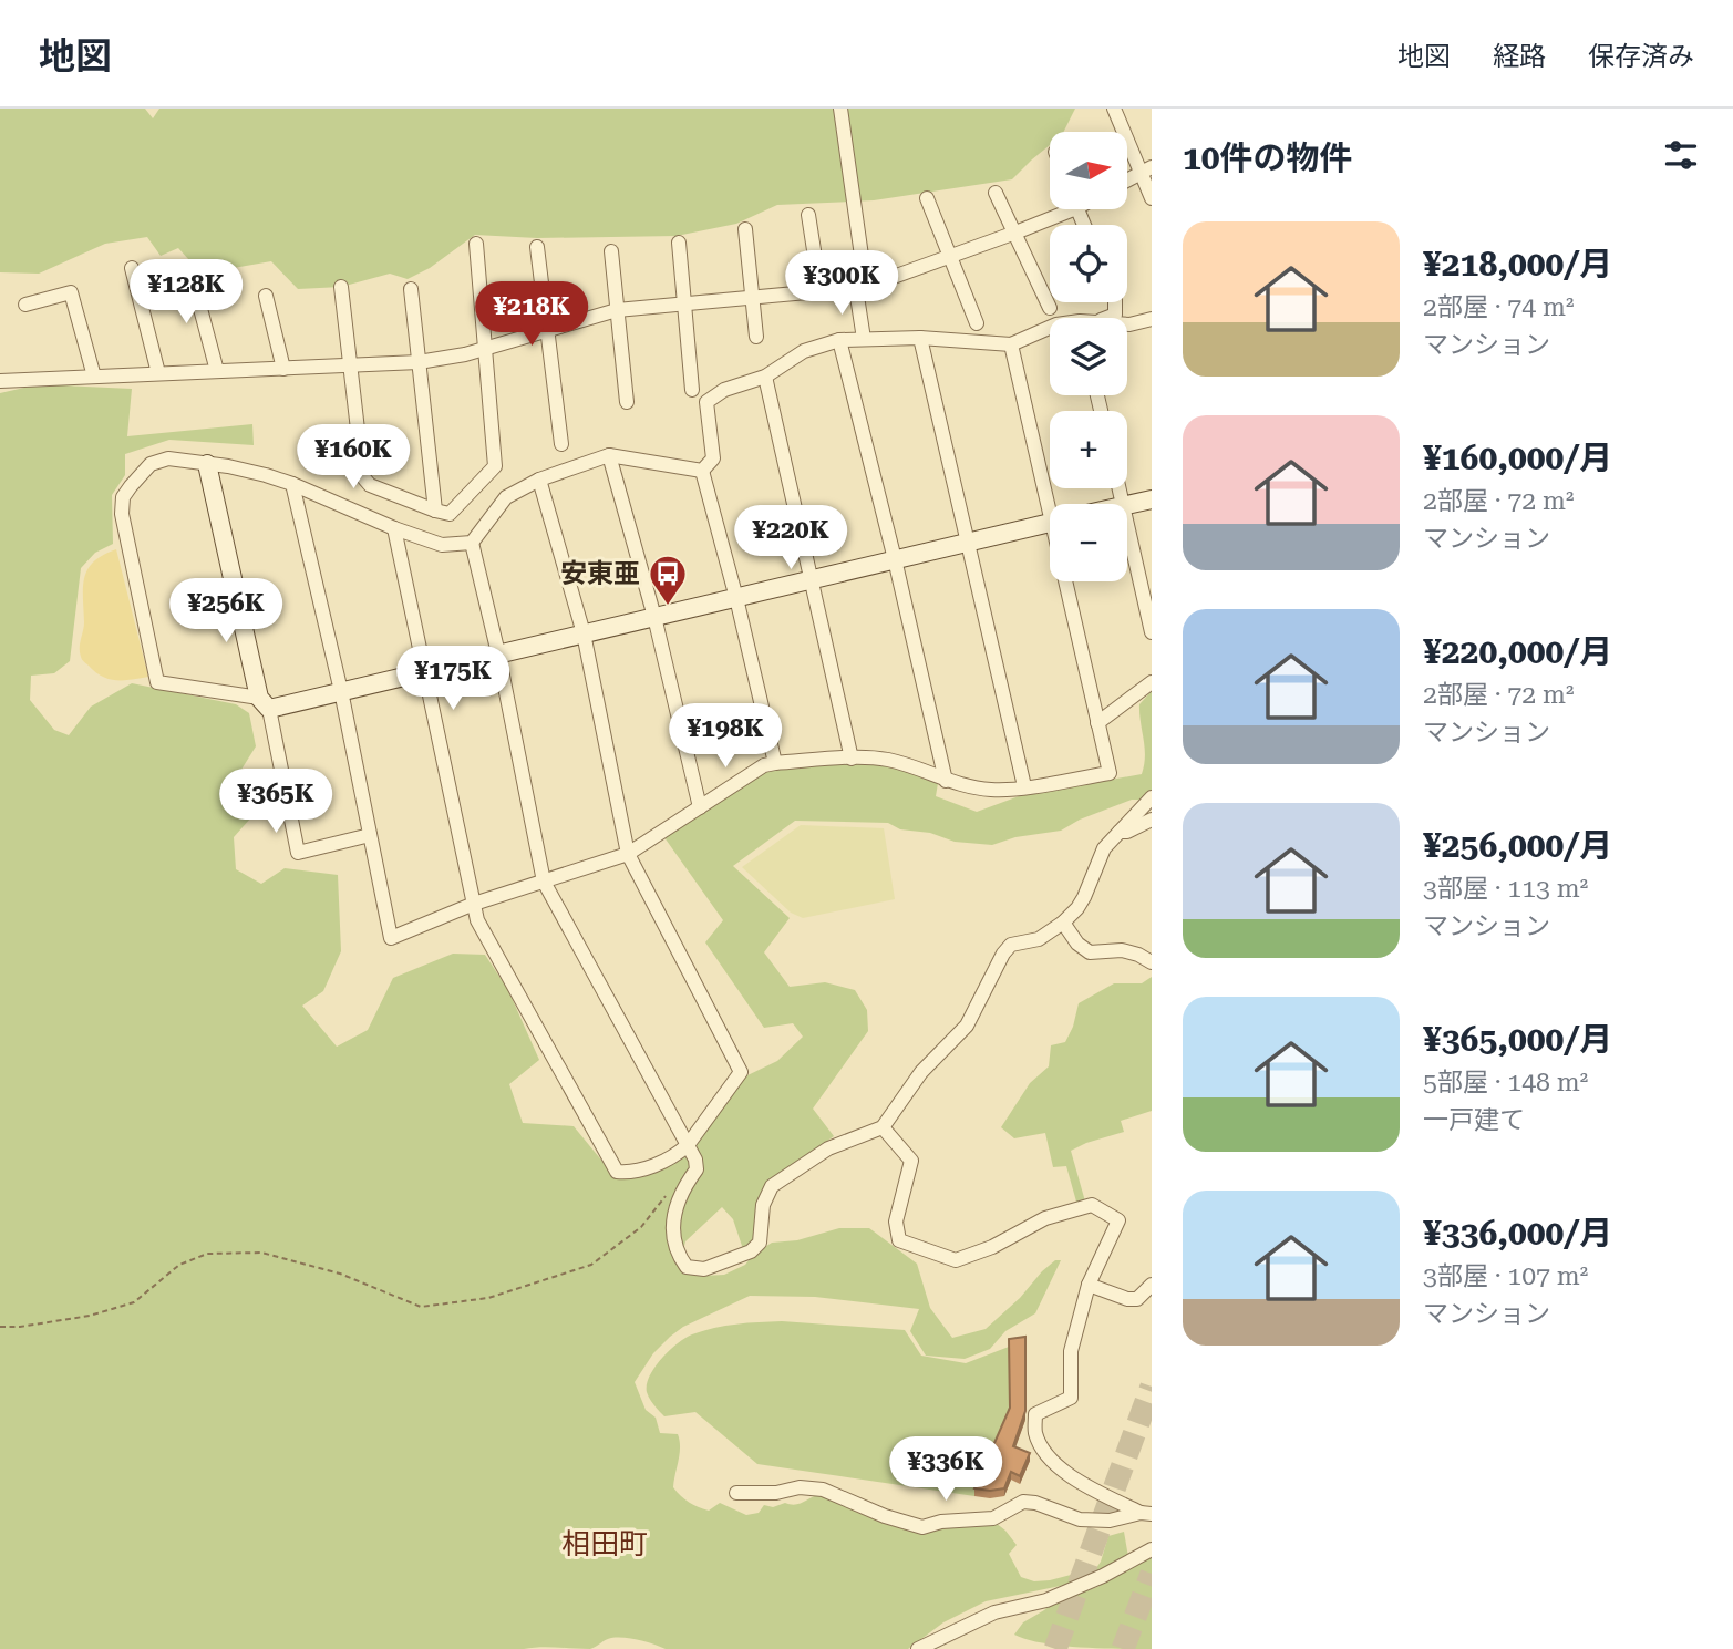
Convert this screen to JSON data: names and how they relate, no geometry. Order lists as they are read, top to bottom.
{
  "districts": ["相田町"],
  "places": {
    "bus stop": ["安東亜"]
  },
  "north": "right",
  "page": {
    "header": "地図",
    "nav": ["地図", "経路", "保存済み"],
    "heading": "10件の物件",
    "map_buttons": ["+", "−"],
    "list": [
      {
        "name": "¥218,000/月",
        "note": "2部屋 · 74 m² · マンション"
      },
      {
        "name": "¥160,000/月",
        "note": "2部屋 · 72 m² · マンション"
      },
      {
        "name": "¥220,000/月",
        "note": "2部屋 · 72 m² · マンション"
      },
      {
        "name": "¥256,000/月",
        "note": "3部屋 · 113 m² · マンション"
      },
      {
        "name": "¥365,000/月",
        "note": "5部屋 · 148 m² · 一戸建て"
      },
      {
        "name": "¥336,000/月",
        "note": "3部屋 · 107 m² · マンション"
      }
    ],
    "price": [
      "¥300K",
      "¥128K",
      "¥218K",
      "¥160K",
      "¥220K",
      "¥256K",
      "¥175K",
      "¥198K",
      "¥365K",
      "¥336K"
    ]
  }
}
